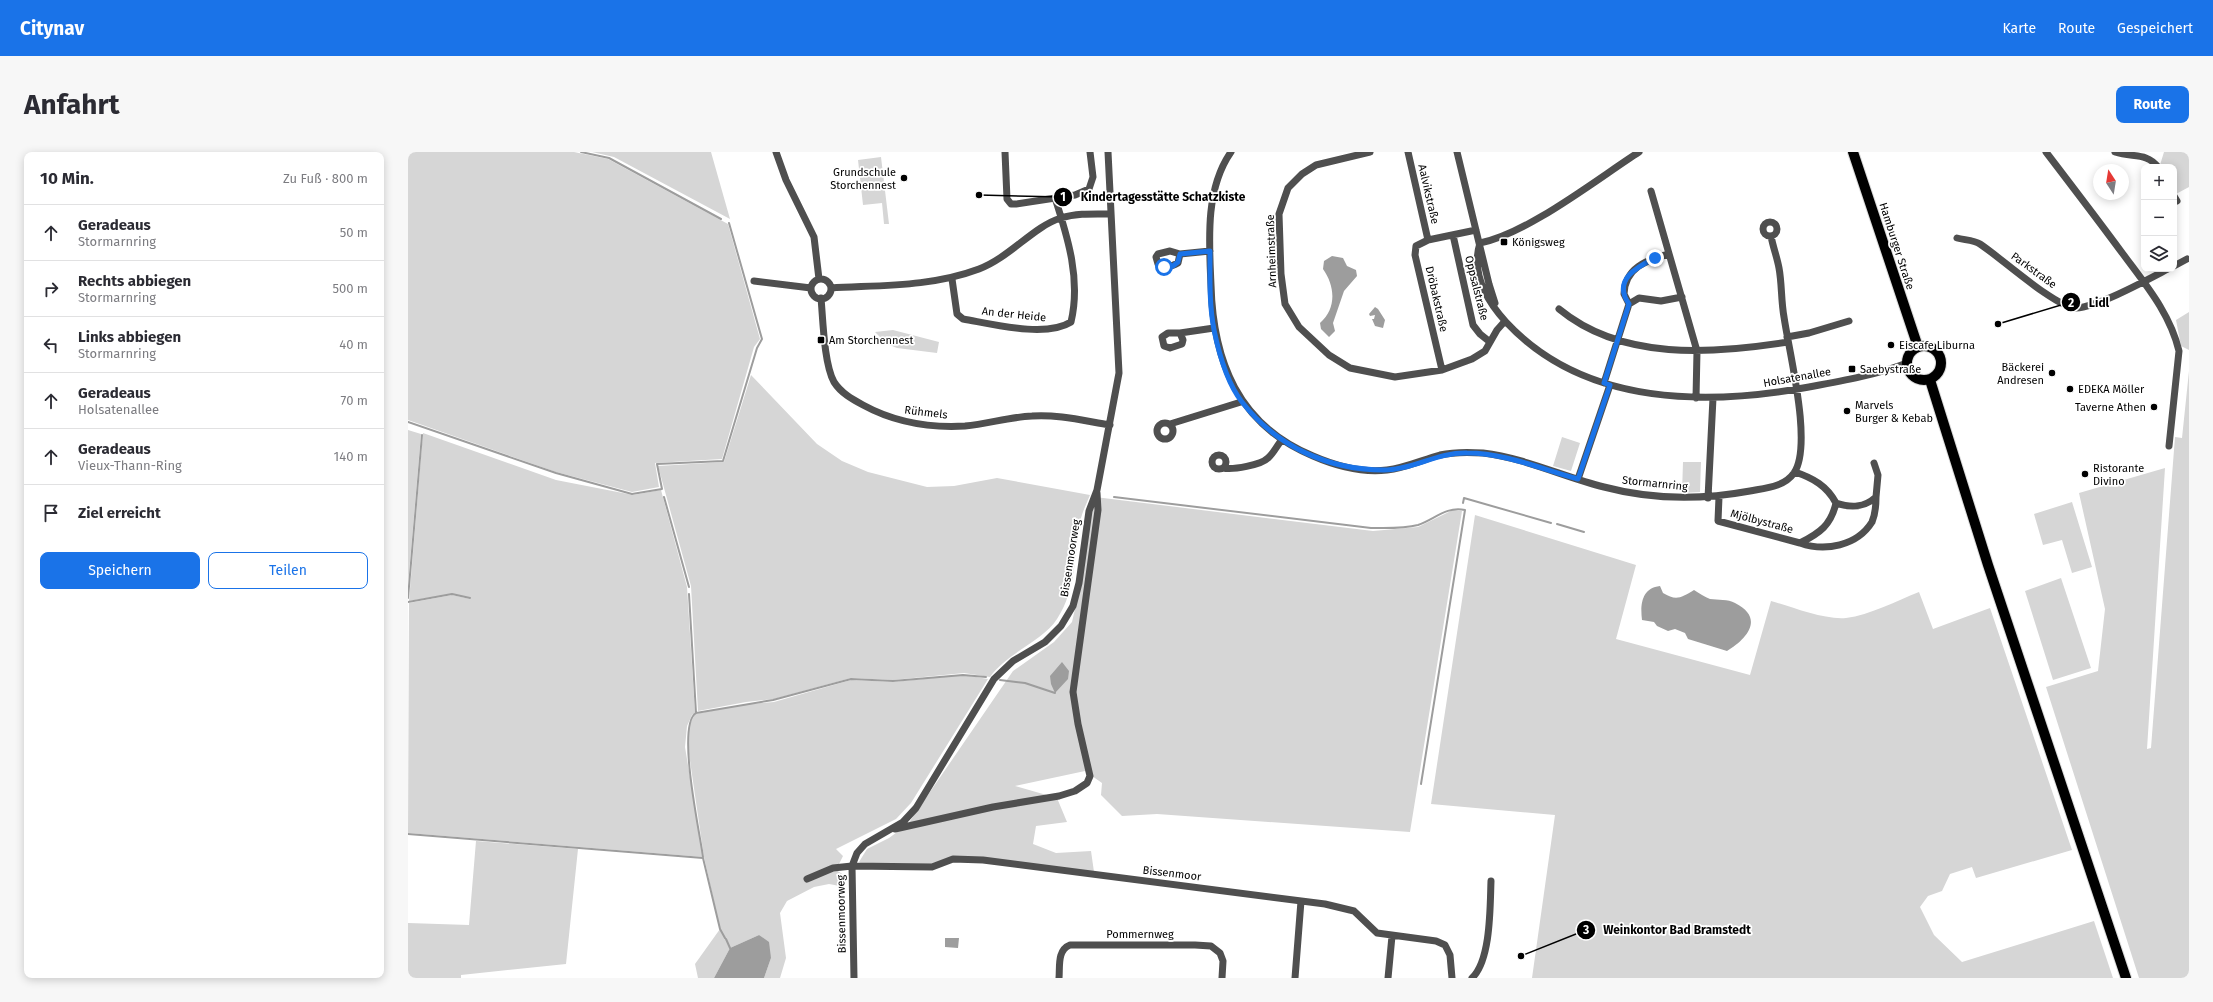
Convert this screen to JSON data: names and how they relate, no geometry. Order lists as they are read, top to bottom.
{
  "streets": {
    "main road": ["Hamburger Straße"],
    "street": [
      "Aalvikstraße",
      "Arnheimstraße",
      "Parkstraße",
      "Oppsalstraße",
      "Dröbakstraße",
      "An der Heide",
      "Holsatenallee",
      "Rühmels",
      "Stormarnring",
      "Mjölbystraße",
      "Bissenmoorweg",
      "Bissenmoor",
      "Pommernweg"
    ]
  },
  "crossings": [
    ["Aalvikstraße", "Oppsalstraße"],
    ["Aalvikstraße", "Dröbakstraße"],
    ["Aalvikstraße", "Holsatenallee"],
    ["Hamburger Straße", "Holsatenallee"],
    ["Arnheimstraße", "Oppsalstraße"],
    ["Arnheimstraße", "Dröbakstraße"],
    ["Arnheimstraße", "Holsatenallee"],
    ["Rühmels", "Bissenmoorweg"],
    ["Stormarnring", "Mjölbystraße"],
    ["Bissenmoorweg", "Bissenmoor"]
  ],
  "places": {
    "other": [
      "Grundschule Storchennest",
      "Kindertagesstätte Schatzkiste",
      "Lidl",
      "Eiscafe Liburna",
      "Bäckerei Andresen",
      "EDEKA Möller",
      "Taverne Athen",
      "Marvels Burger & Kebab",
      "Ristorante Divino",
      "Weinkontor Bad Bramstedt"
    ],
    "transit": ["Königsweg", "Am Storchennest", "Saebystraße"]
  },
  "north": "top",
  "page": {
    "header": "Citynav",
    "nav": ["Karte", "Route", "Gespeichert"],
    "buttons": [
      "Route",
      ["Speichern", "Teilen"]
    ],
    "title": "Anfahrt",
    "heading": ["10 Min.", "Zu Fuß · 800 m"],
    "map_buttons": ["+", "−"],
    "list": [
      ["Geradeaus", "Stormarnring", "50 m"],
      ["Rechts abbiegen", "Stormarnring", "500 m"],
      ["Links abbiegen", "Stormarnring", "40 m"],
      ["Geradeaus", "Holsatenallee", "70 m"],
      ["Geradeaus", "Vieux-Thann-Ring", "140 m"],
      "Ziel erreicht"
    ]
  }
}
